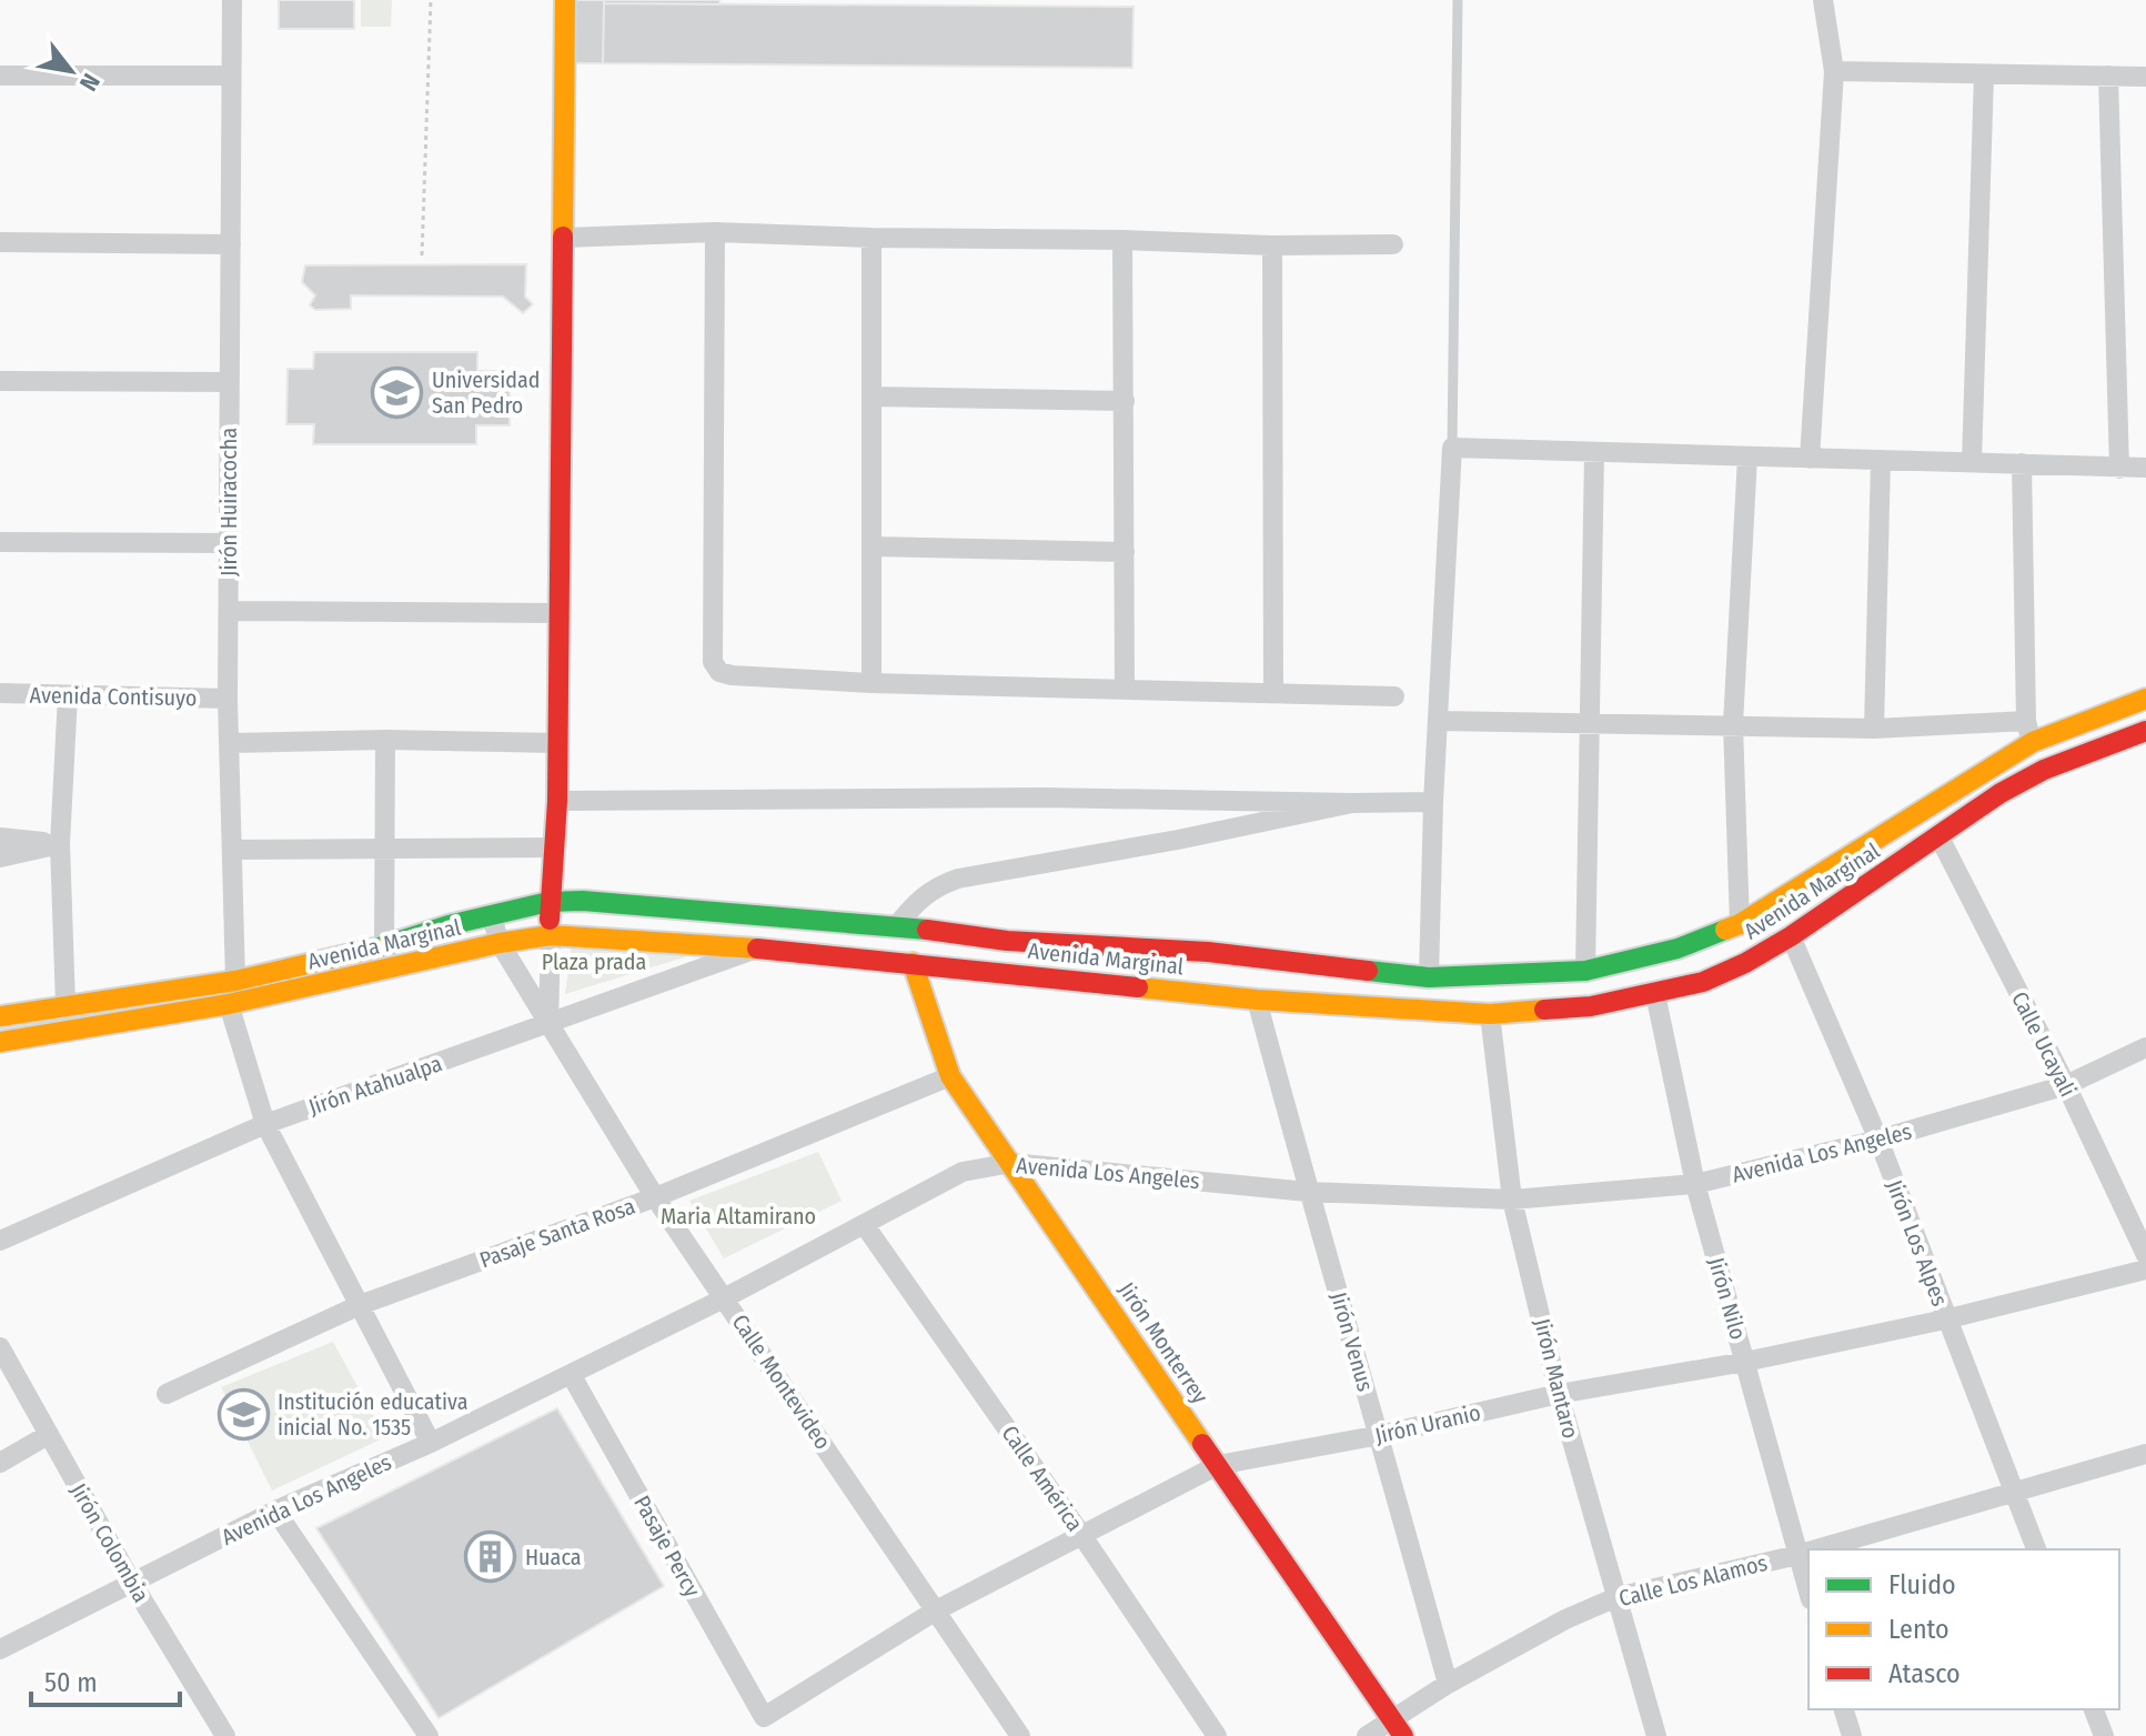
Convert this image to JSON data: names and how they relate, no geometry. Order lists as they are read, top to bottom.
{
  "streets": {
    "main road": ["Avenida Marginal", "Jirón Monterrey"],
    "street": [
      "Jirón Huiracocha",
      "Avenida Contisuyo",
      "Calle Ucayali",
      "Jirón Atahualpa",
      "Avenida Los Angeles",
      "Pasaje Santa Rosa",
      "Jirón Los Alpes",
      "Jirón Nilo",
      "Jirón Venus",
      "Jirón Mantaro",
      "Calle Montevideo",
      "Jirón Uranio",
      "Calle América",
      "Jirón Colombia",
      "Pasaje Percy",
      "Calle Los Alamos"
    ]
  },
  "crossings": [
    ["Jirón Huiracocha", "Avenida Contisuyo"],
    ["Jirón Huiracocha", "Avenida Marginal"],
    ["Avenida Marginal", "Calle Ucayali"],
    ["Avenida Marginal", "Jirón Atahualpa"],
    ["Avenida Marginal", "Jirón Los Alpes"],
    ["Avenida Marginal", "Jirón Nilo"],
    ["Avenida Marginal", "Jirón Venus"],
    ["Avenida Marginal", "Jirón Monterrey"],
    ["Avenida Marginal", "Jirón Mantaro"],
    ["Avenida Marginal", "Calle Montevideo"],
    ["Calle Ucayali", "Avenida Los Angeles"],
    ["Jirón Atahualpa", "Calle Montevideo"],
    ["Avenida Los Angeles", "Jirón Los Alpes"],
    ["Avenida Los Angeles", "Jirón Nilo"],
    ["Avenida Los Angeles", "Jirón Venus"],
    ["Avenida Los Angeles", "Jirón Monterrey"],
    ["Avenida Los Angeles", "Jirón Mantaro"],
    ["Avenida Los Angeles", "Calle Montevideo"],
    ["Avenida Los Angeles", "Calle América"],
    ["Avenida Los Angeles", "Jirón Colombia"],
    ["Avenida Los Angeles", "Pasaje Percy"],
    ["Pasaje Santa Rosa", "Jirón Monterrey"],
    ["Pasaje Santa Rosa", "Calle Montevideo"],
    ["Jirón Los Alpes", "Jirón Uranio"],
    ["Jirón Los Alpes", "Calle Los Alamos"],
    ["Jirón Nilo", "Jirón Uranio"],
    ["Jirón Nilo", "Calle Los Alamos"],
    ["Jirón Venus", "Jirón Uranio"],
    ["Jirón Venus", "Calle Los Alamos"],
    ["Jirón Monterrey", "Jirón Uranio"],
    ["Jirón Monterrey", "Calle Los Alamos"],
    ["Jirón Mantaro", "Jirón Uranio"],
    ["Jirón Mantaro", "Calle Los Alamos"],
    ["Calle Montevideo", "Jirón Uranio"],
    ["Jirón Uranio", "Calle América"],
    ["Jirón Uranio", "Pasaje Percy"]
  ],
  "parks": ["Plaza prada", "Maria Altamirano"],
  "places": {
    "school or university": ["Universidad San Pedro", "Institución educativa inicial No. 1535"],
    "building": ["Huaca"]
  },
  "legend": ["Fluido", "Lento", "Atasco"],
  "scale_bar": "50 m",
  "north": "bottom right"
}
